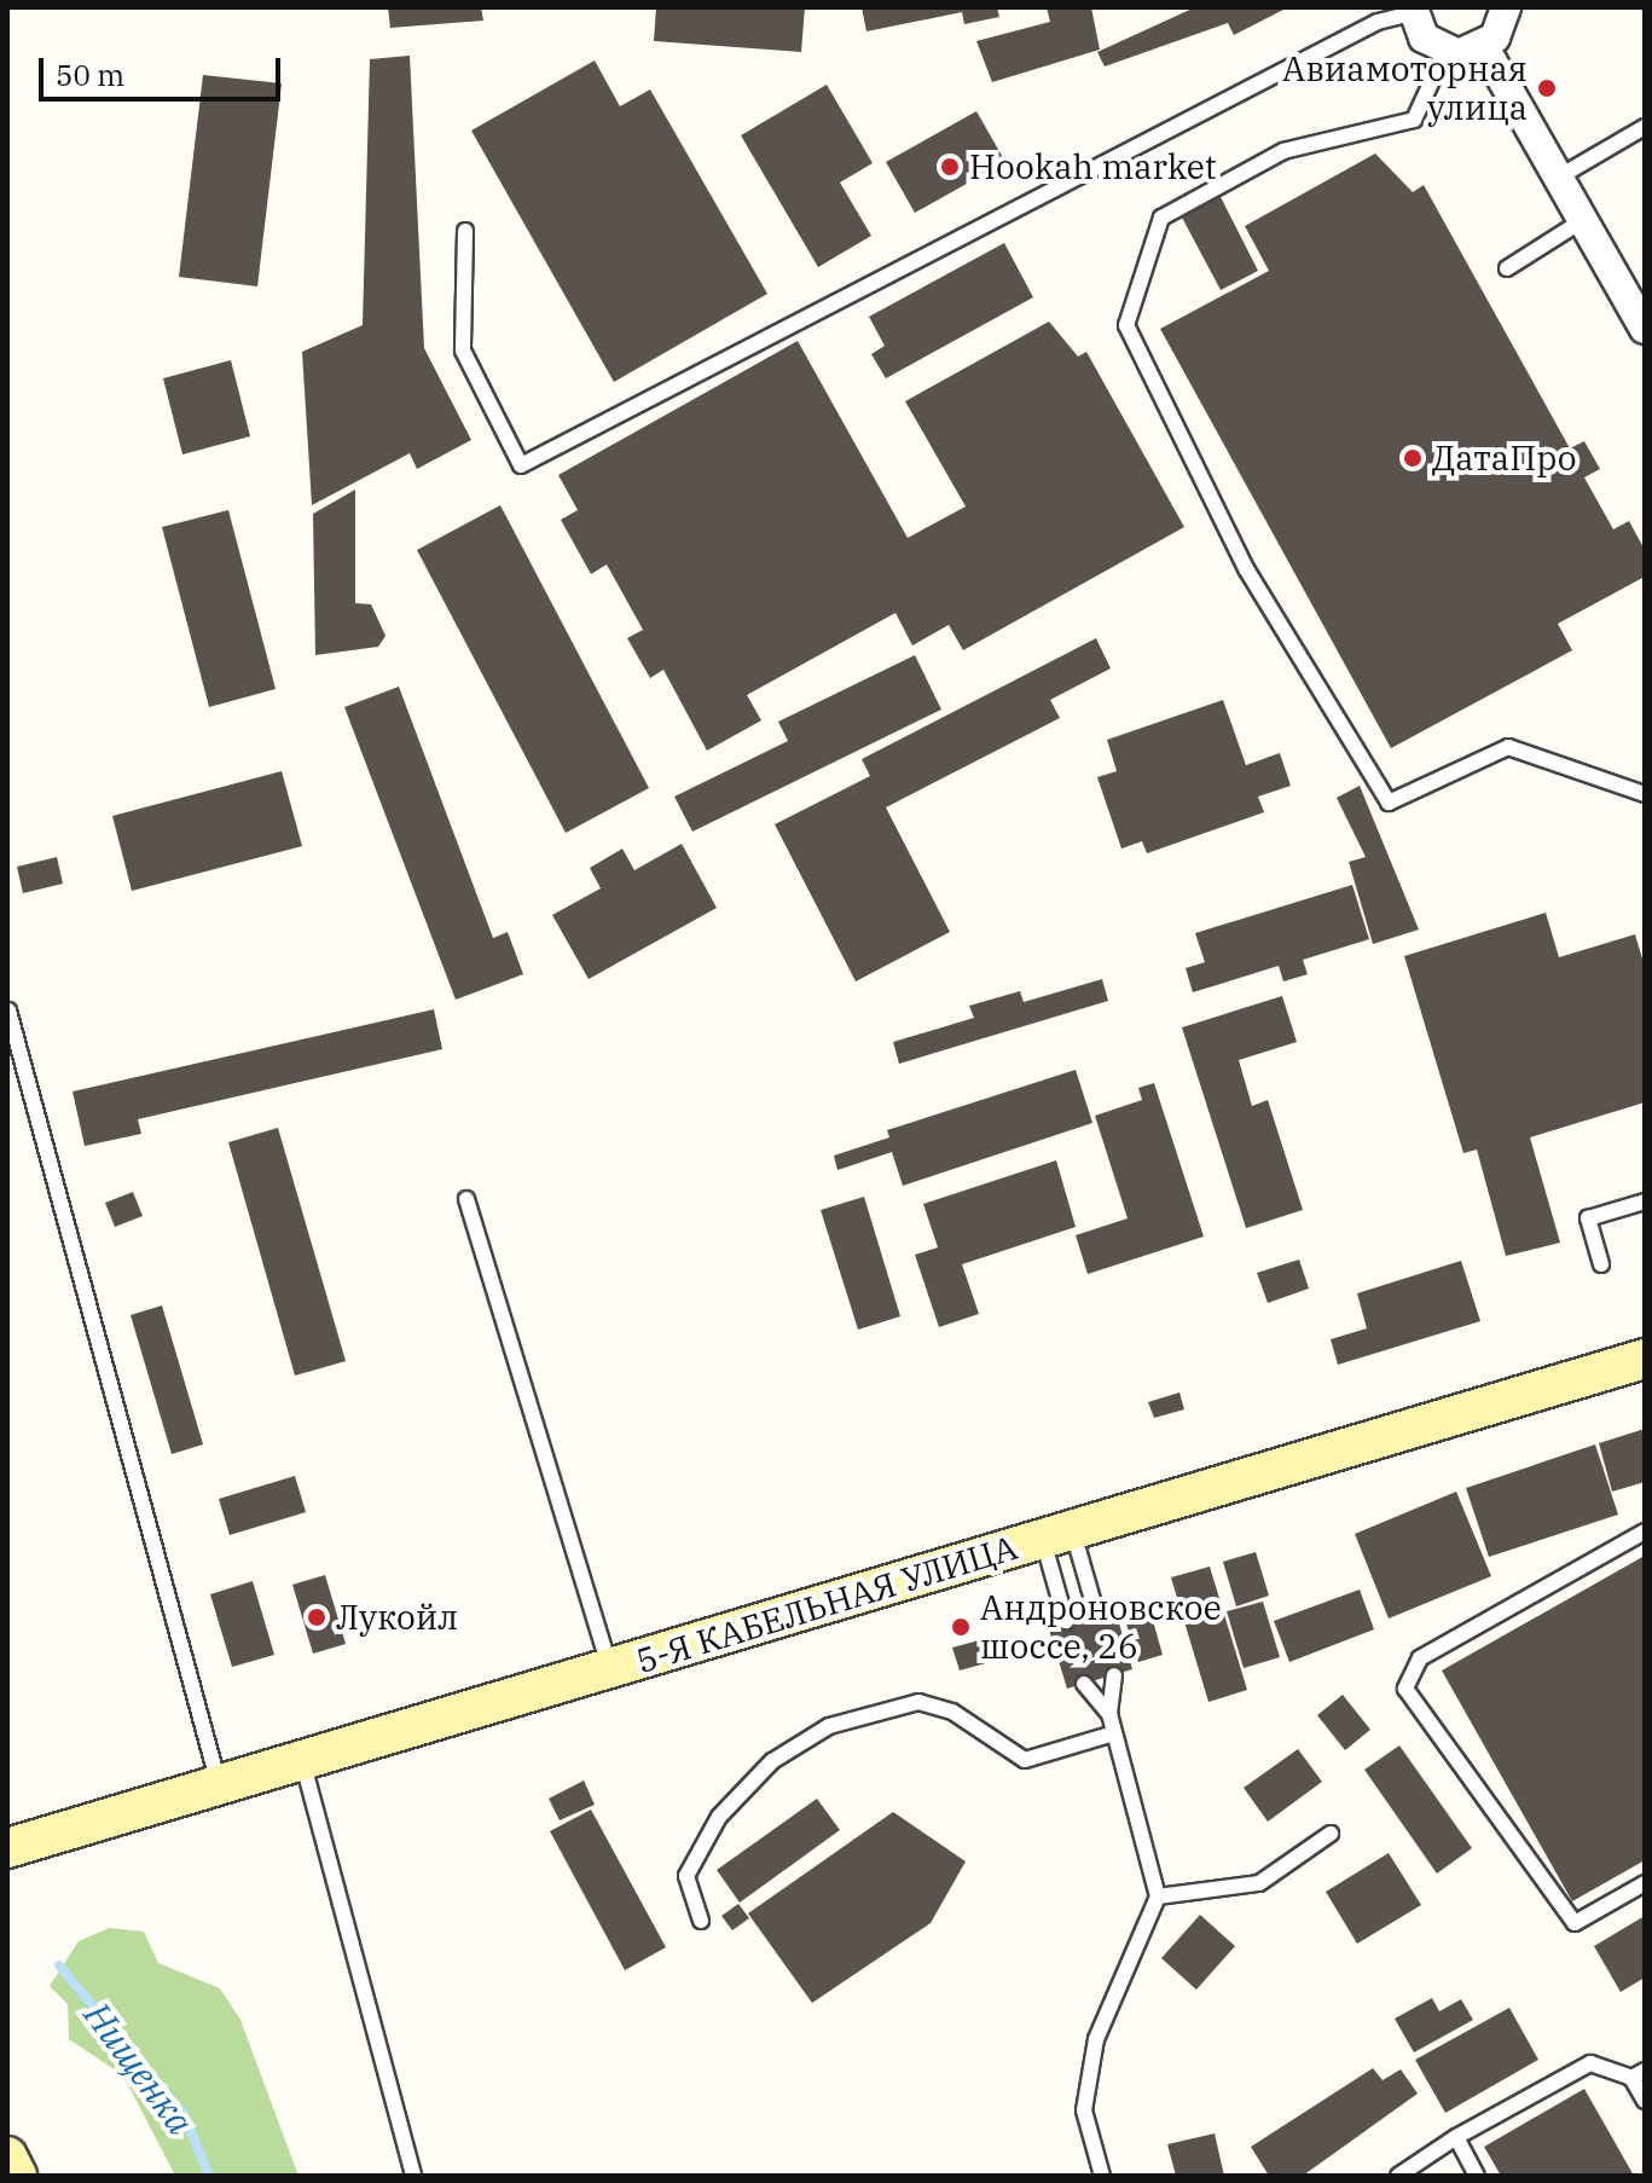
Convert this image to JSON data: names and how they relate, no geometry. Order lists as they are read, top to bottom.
{
  "streets": {
    "street": ["5-Я КАБЕЛЬНАЯ УЛИЦА"]
  },
  "water": ["Нищенка"],
  "places": [
    "Авиамоторная улица",
    "Hookah market",
    "ДатаПро",
    "Лукойл",
    "Андроновское шоссе, 26"
  ],
  "scale_bar": "50 m"
}
